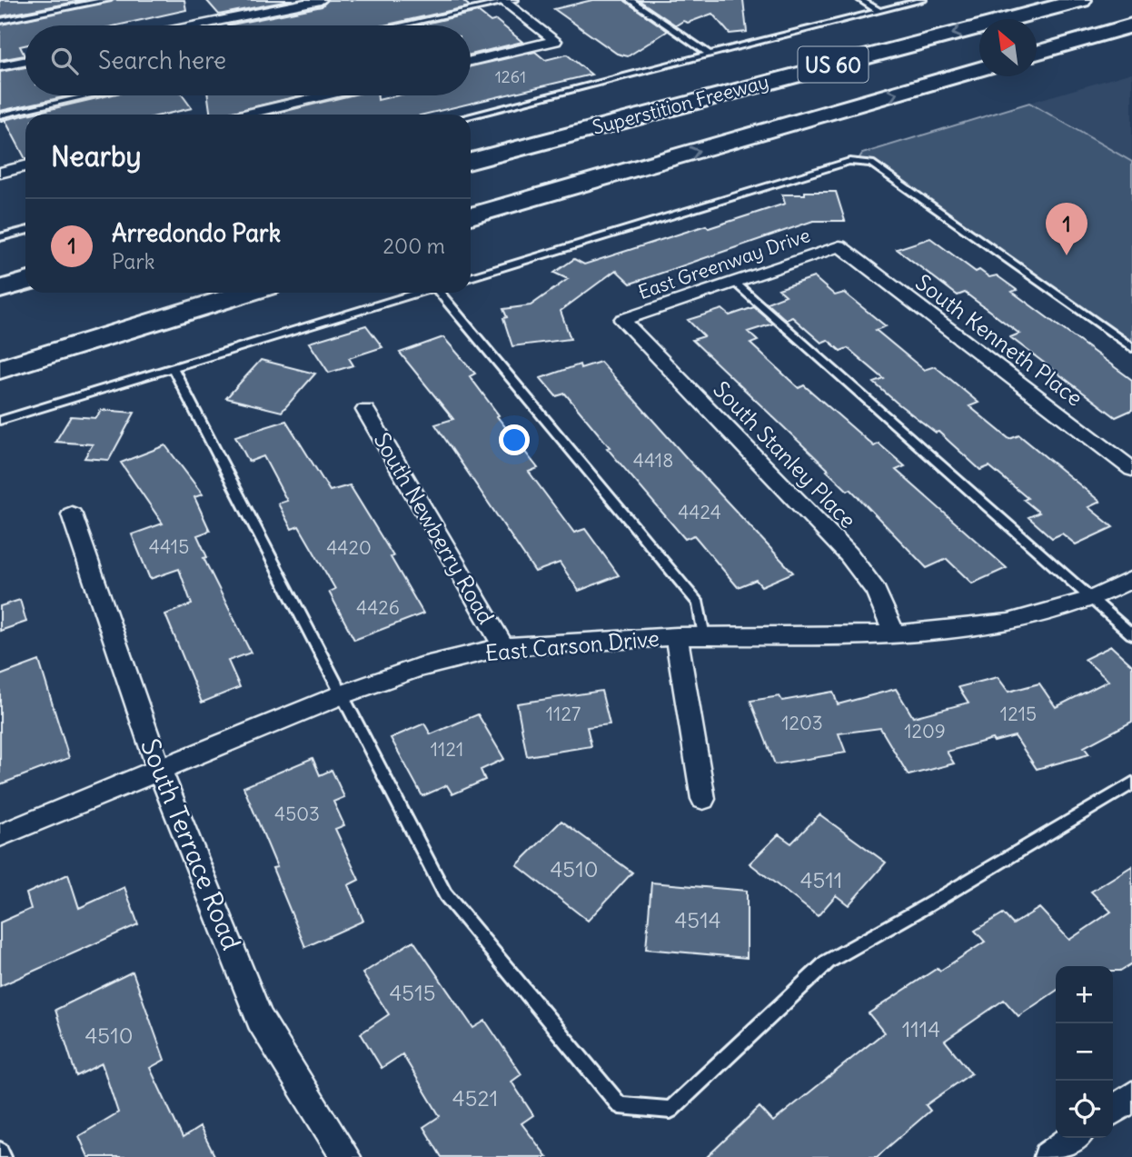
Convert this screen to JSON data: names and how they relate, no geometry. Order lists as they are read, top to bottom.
{
  "streets": {
    "highway": ["US 60", "Superstition Freeway"],
    "street": [
      "East Greenway Drive",
      "South Kenneth Place",
      "South Stanley Place",
      "South Newberry Road",
      "East Carson Drive",
      "South Terrace Road"
    ]
  },
  "crossings": [
    ["East Greenway Drive", "South Kenneth Place"],
    ["East Greenway Drive", "South Stanley Place"],
    ["South Stanley Place", "East Carson Drive"],
    ["South Newberry Road", "East Carson Drive"],
    ["East Carson Drive", "South Terrace Road"]
  ],
  "house_numbers": [
    "1261",
    "4418",
    "4424",
    "4415",
    "4420",
    "4426",
    "1127",
    "1215",
    "1203",
    "1209",
    "1121",
    "4503",
    "4510",
    "4511",
    "4514",
    "4515",
    "1114",
    "4510",
    "4521"
  ],
  "north": "top left",
  "page": {
    "search": "Search here",
    "heading": "Nearby",
    "list": [
      {
        "mark": "1",
        "name": "Arredondo Park",
        "note": "Park",
        "value": "200 m"
      }
    ],
    "pins": "1",
    "map_buttons": ["+", "−"]
  }
}
